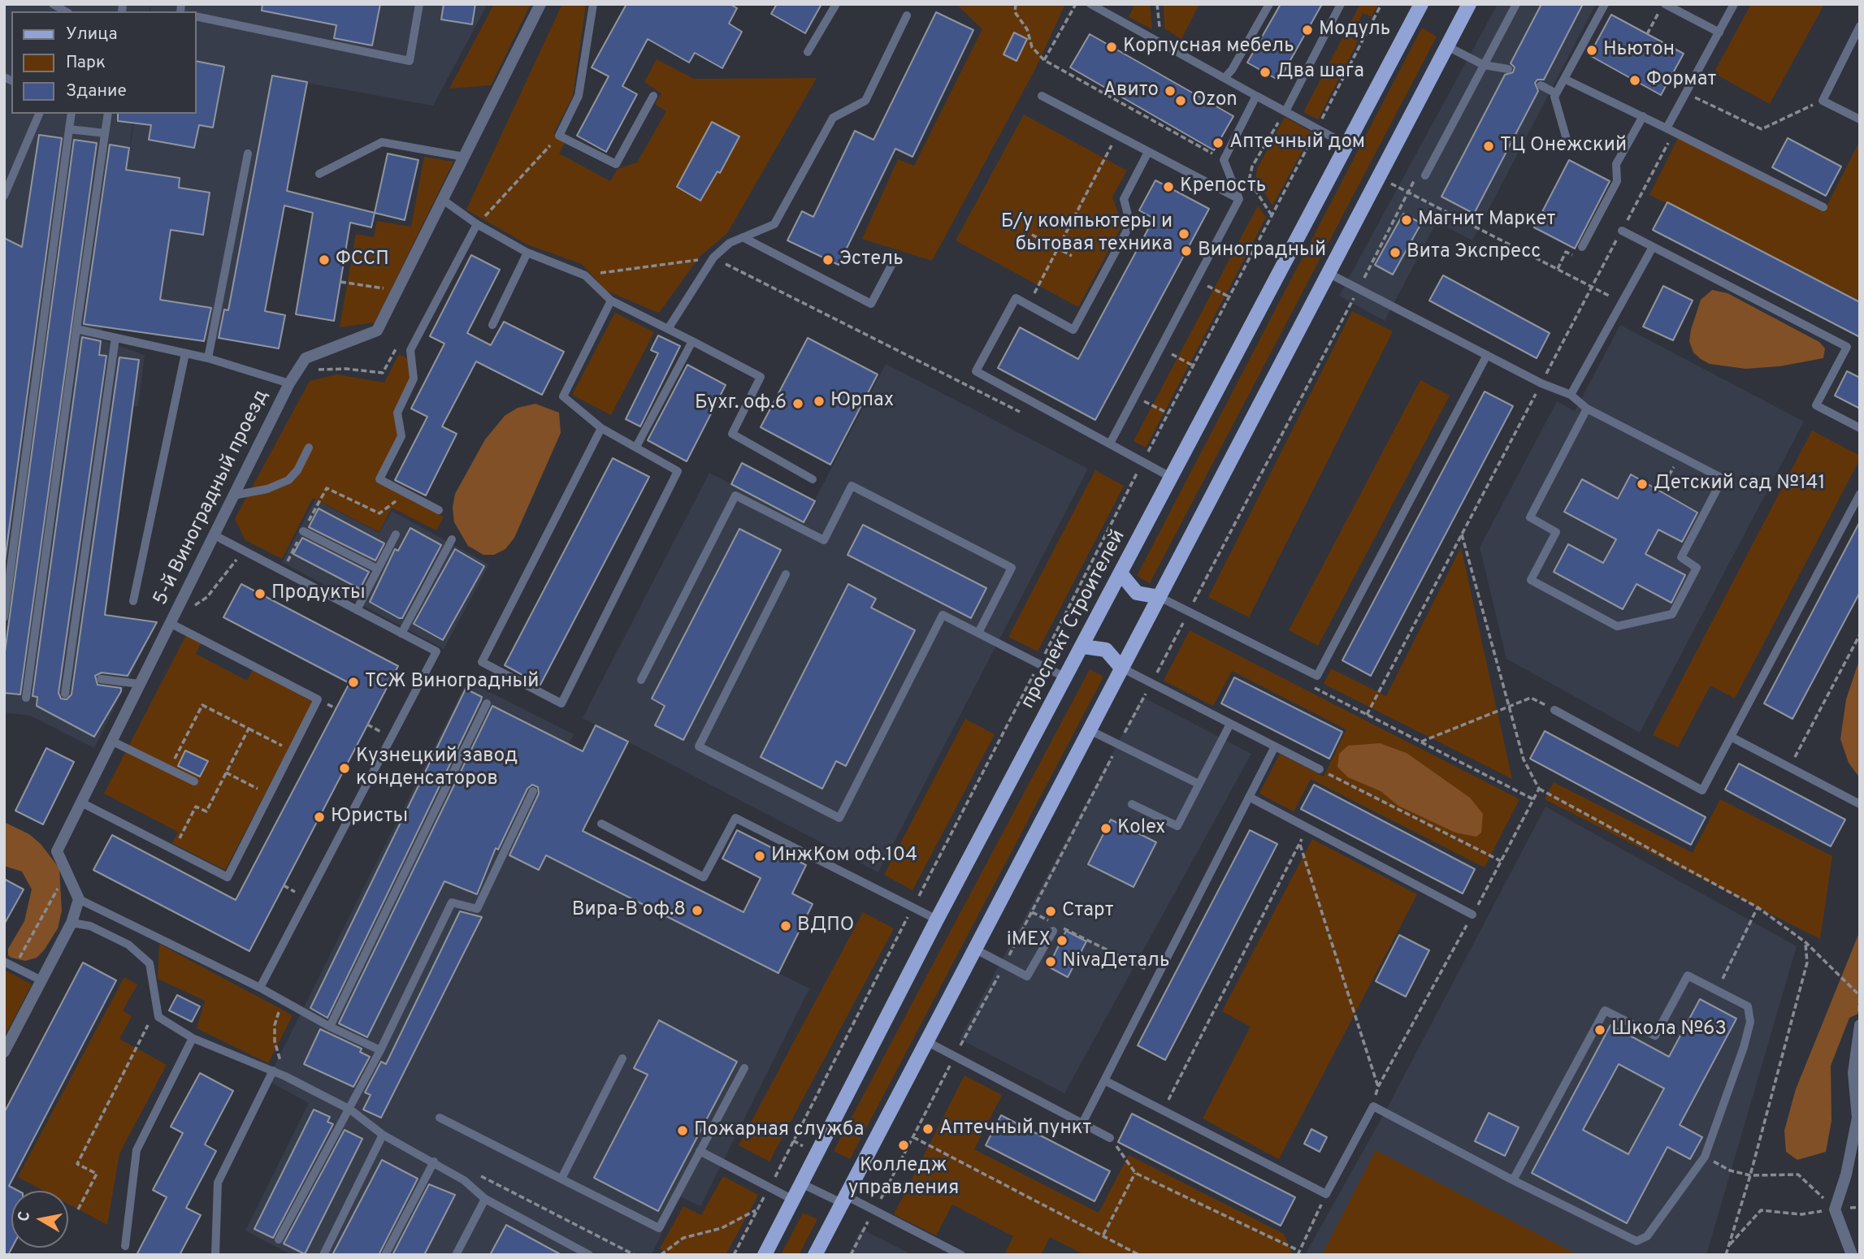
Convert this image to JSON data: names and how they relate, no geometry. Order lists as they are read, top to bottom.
{
  "streets": {
    "main road": ["проспект Строителей"],
    "street": ["5-й Виноградный проезд"]
  },
  "places": [
    "Модуль",
    "Корпусная мебель",
    "Ньютон",
    "Два шага",
    "Формат",
    "Авито",
    "Ozon",
    "Аптечный дом",
    "ТЦ Онежский",
    "Крепость",
    "Магнит Маркет",
    "Б/у компьютеры и бытовая техника",
    "Виноградный",
    "Вита Экспресс",
    "ФССП",
    "Эстель",
    "Юрпах",
    "Бухг. оф.6",
    "Детский сад №141",
    "Продукты",
    "ТСЖ Виноградный",
    "Кузнецкий завод конденсаторов",
    "Юристы",
    "Kolex",
    "ИнжКом оф.104",
    "Вира-В оф.8",
    "Старт",
    "ВДПО",
    "iMEX",
    "NivaДеталь",
    "Школа №63",
    "Аптечный пункт",
    "Пожарная служба",
    "Колледж управления"
  ],
  "legend": ["Улица", "Парк", "Здание"],
  "north": "left"
}
